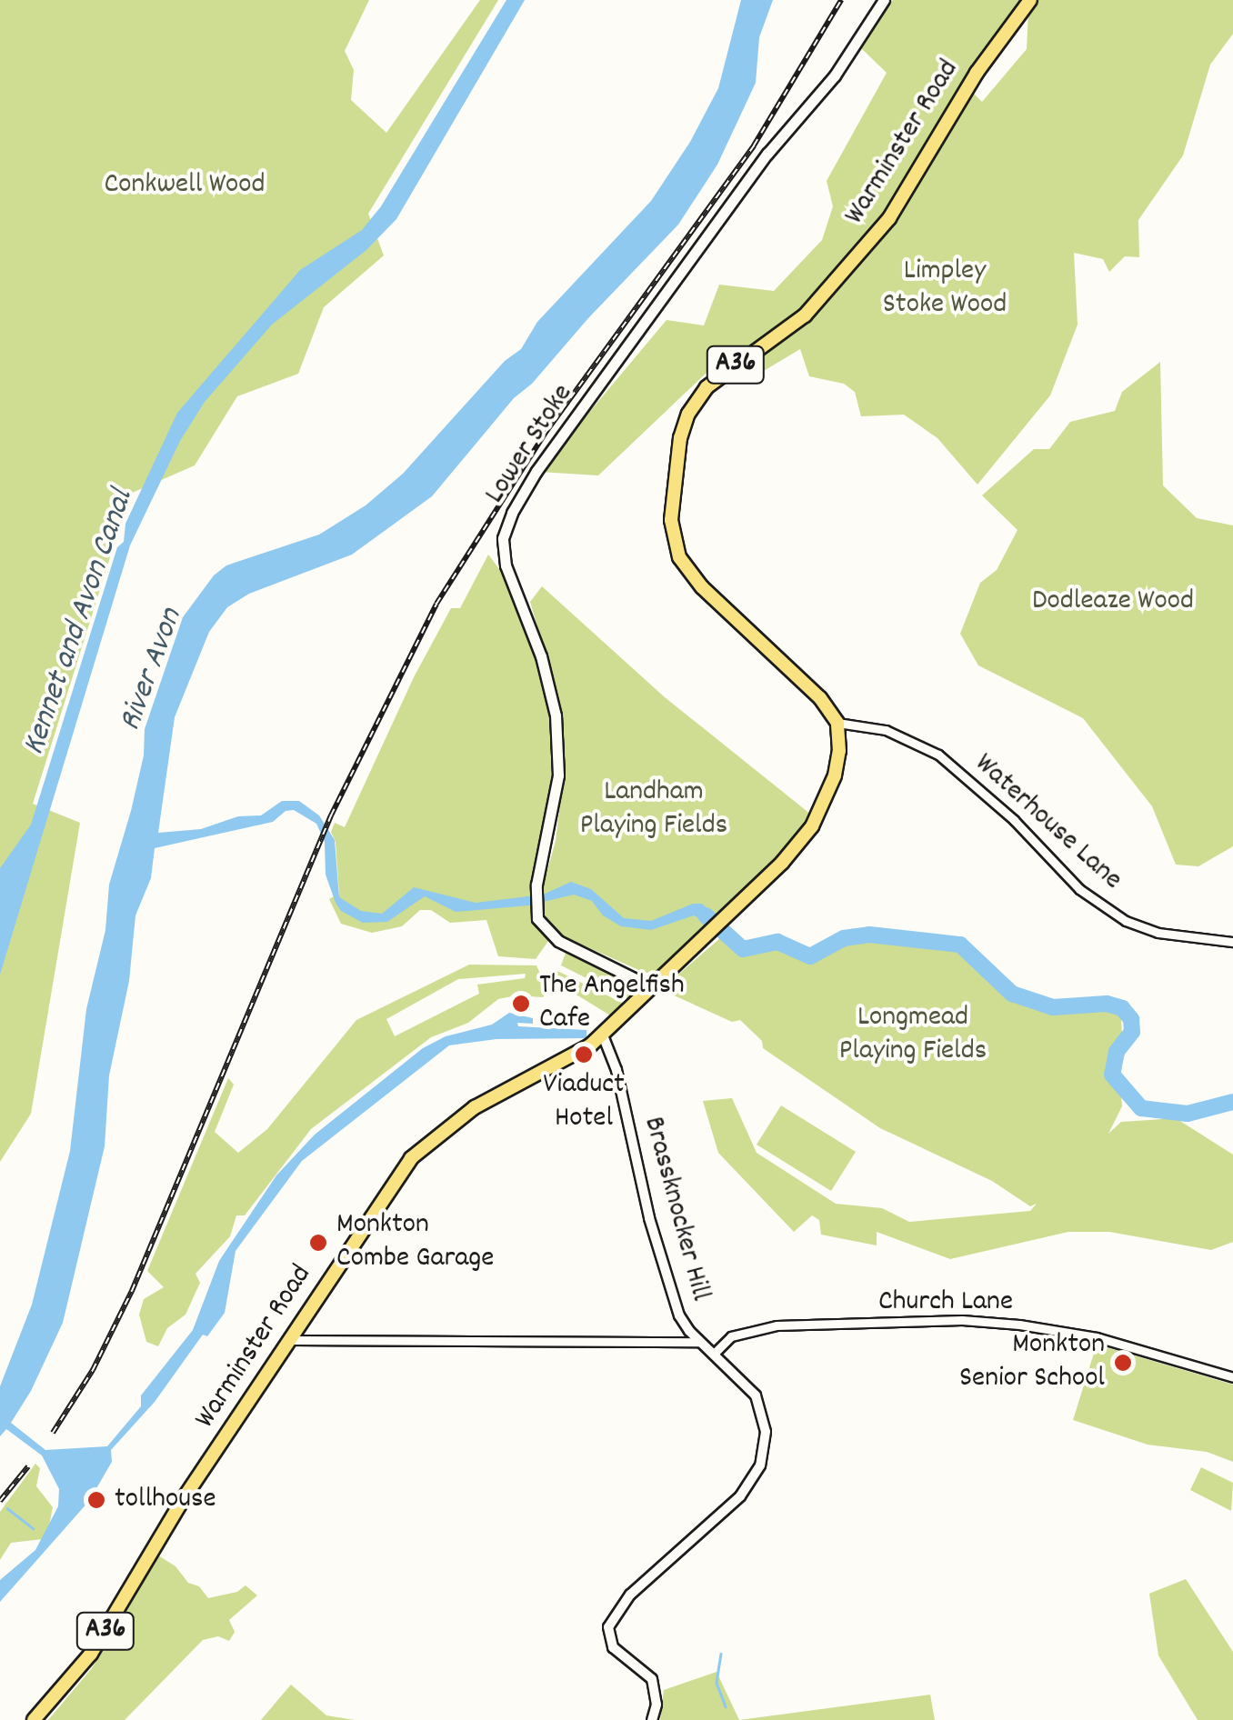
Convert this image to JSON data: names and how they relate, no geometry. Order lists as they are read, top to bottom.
{
  "streets": {
    "highway": ["Warminster Road", "A36"],
    "main road": ["Lower Stoke"],
    "street": ["Waterhouse Lane", "Brassknocker Hill", "Church Lane"]
  },
  "crossings": [
    ["Warminster Road", "Lower Stoke"],
    ["Warminster Road", "Waterhouse Lane"],
    ["Warminster Road", "Brassknocker Hill"],
    ["Brassknocker Hill", "Church Lane"]
  ],
  "water": ["Kennet and Avon Canal", "River Avon"],
  "parks": [
    "Conkwell Wood",
    "Limpley Stoke Wood",
    "Dodleaze Wood",
    "Landham Playing Fields",
    "Longmead Playing Fields"
  ],
  "places": [
    "The Angelfish Cafe",
    "Viaduct Hotel",
    "Monkton Combe Garage",
    "Monkton Senior School",
    "tollhouse"
  ]
}
